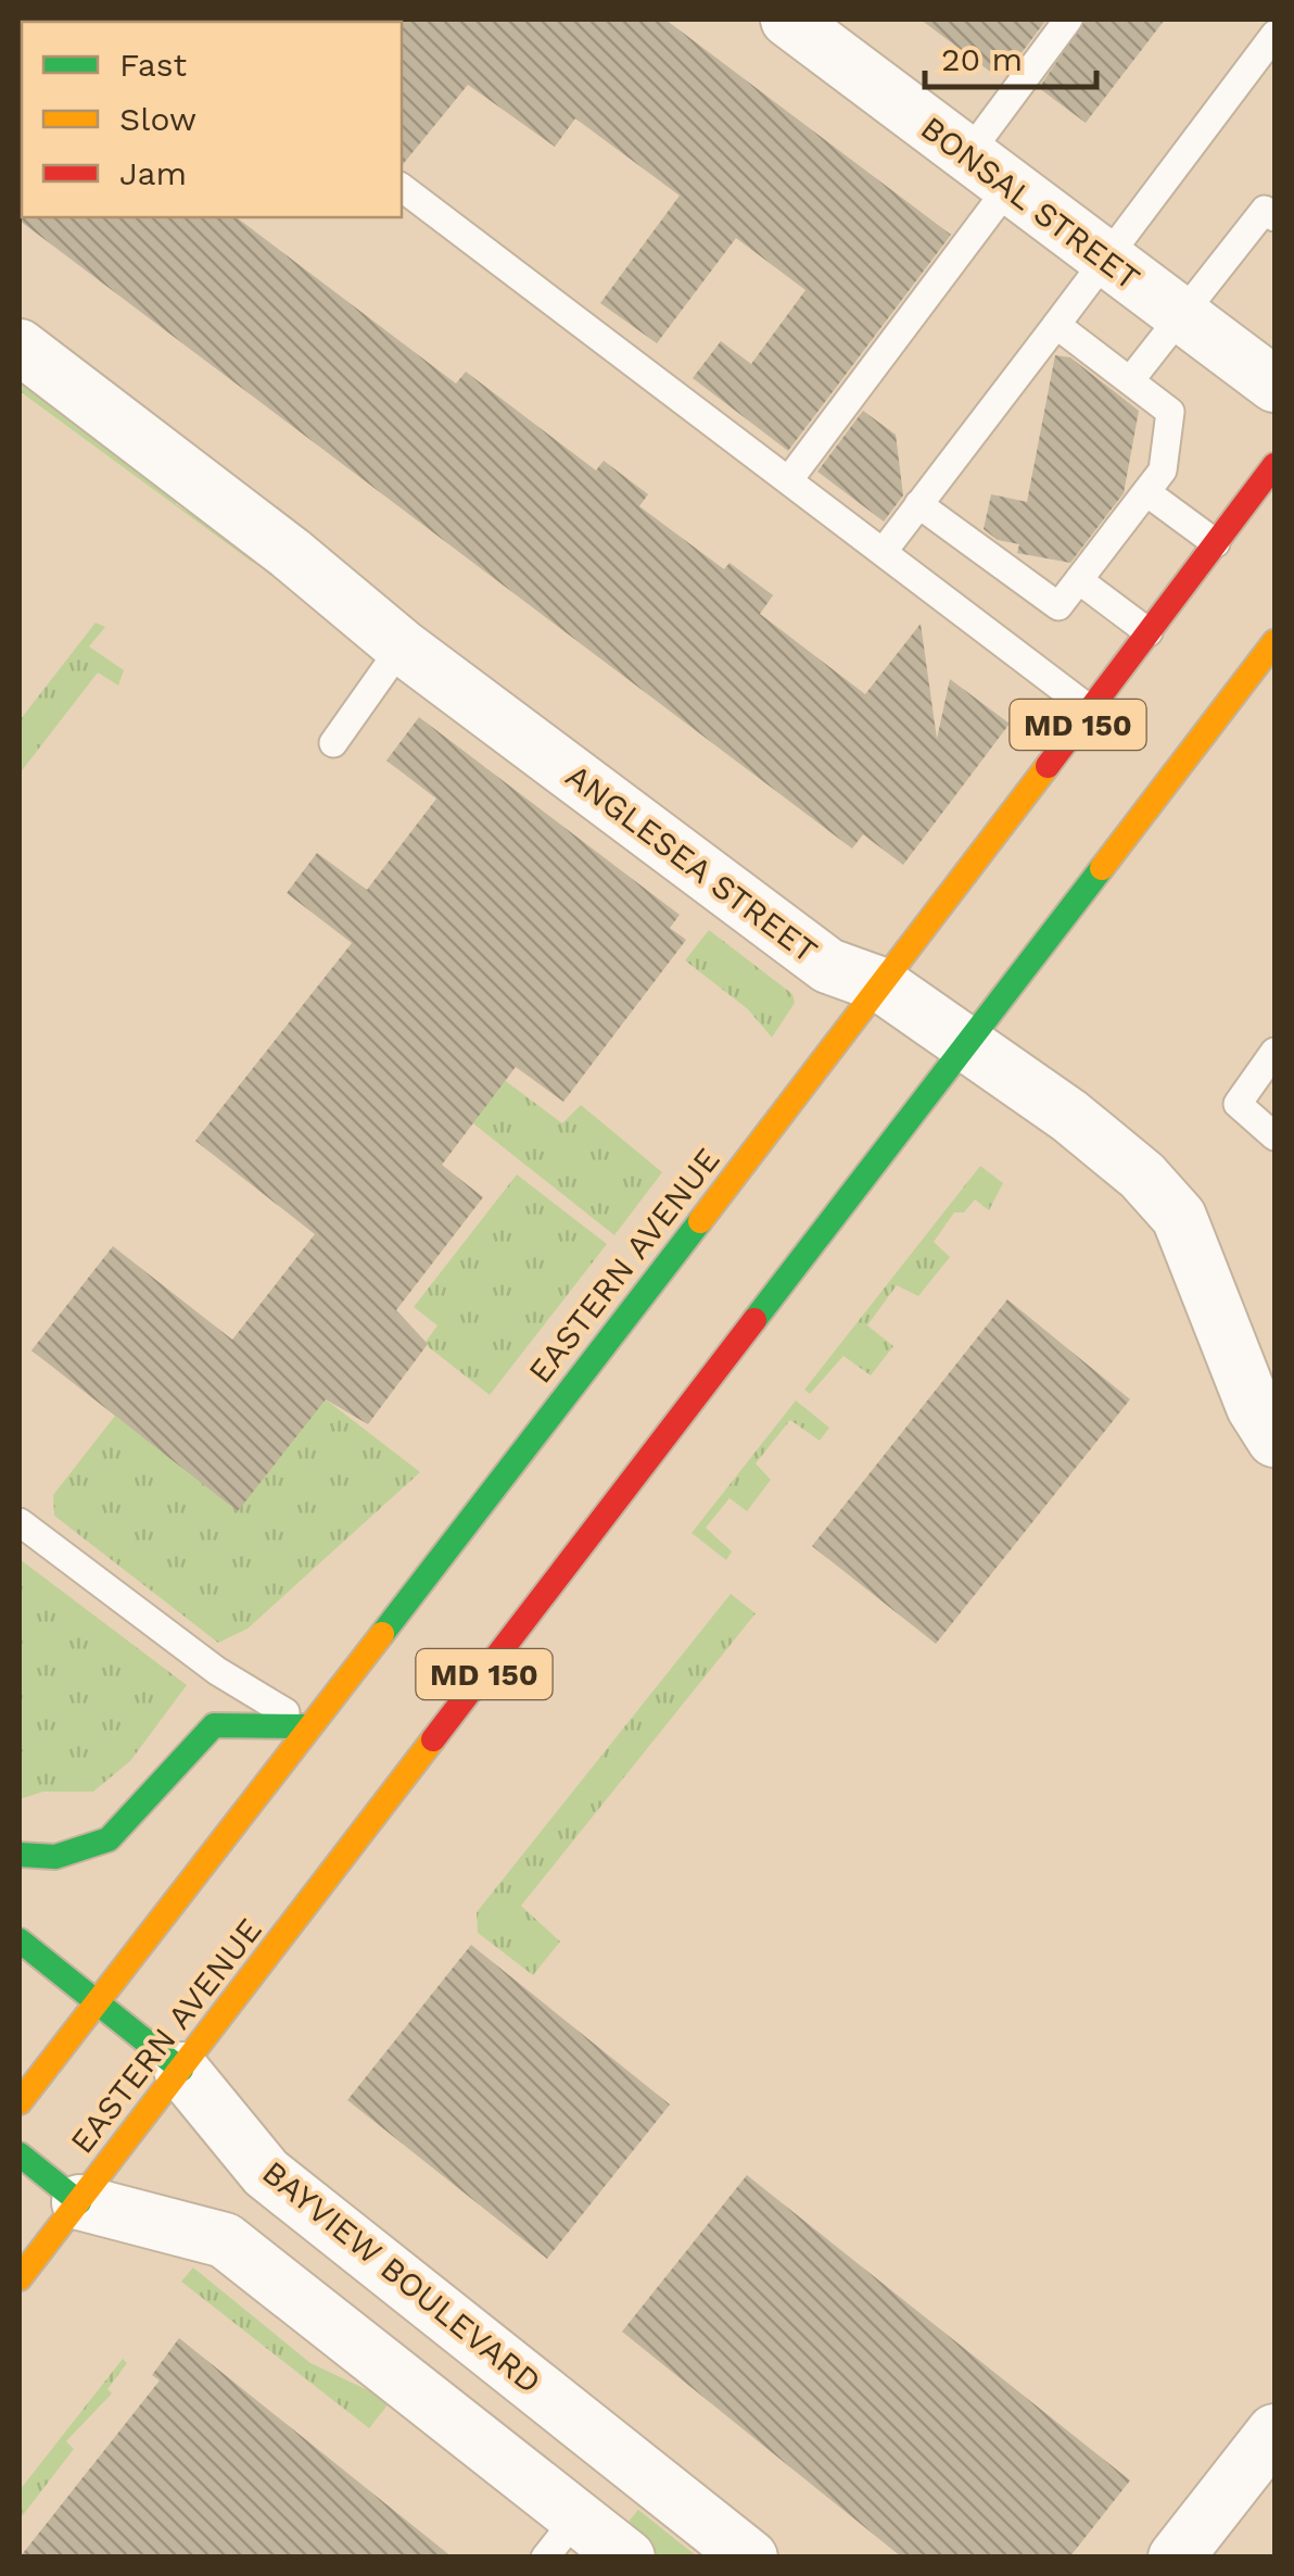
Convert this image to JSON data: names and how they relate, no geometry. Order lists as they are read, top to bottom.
{
  "streets": {
    "main road": ["MD 150", "EASTERN AVENUE", "BAYVIEW BOULEVARD"],
    "street": ["BONSAL STREET", "ANGLESEA STREET"]
  },
  "crossings": [
    ["ANGLESEA STREET", "EASTERN AVENUE"],
    ["EASTERN AVENUE", "BAYVIEW BOULEVARD"]
  ],
  "legend": ["Fast", "Slow", "Jam"],
  "scale_bar": "20 m"
}
